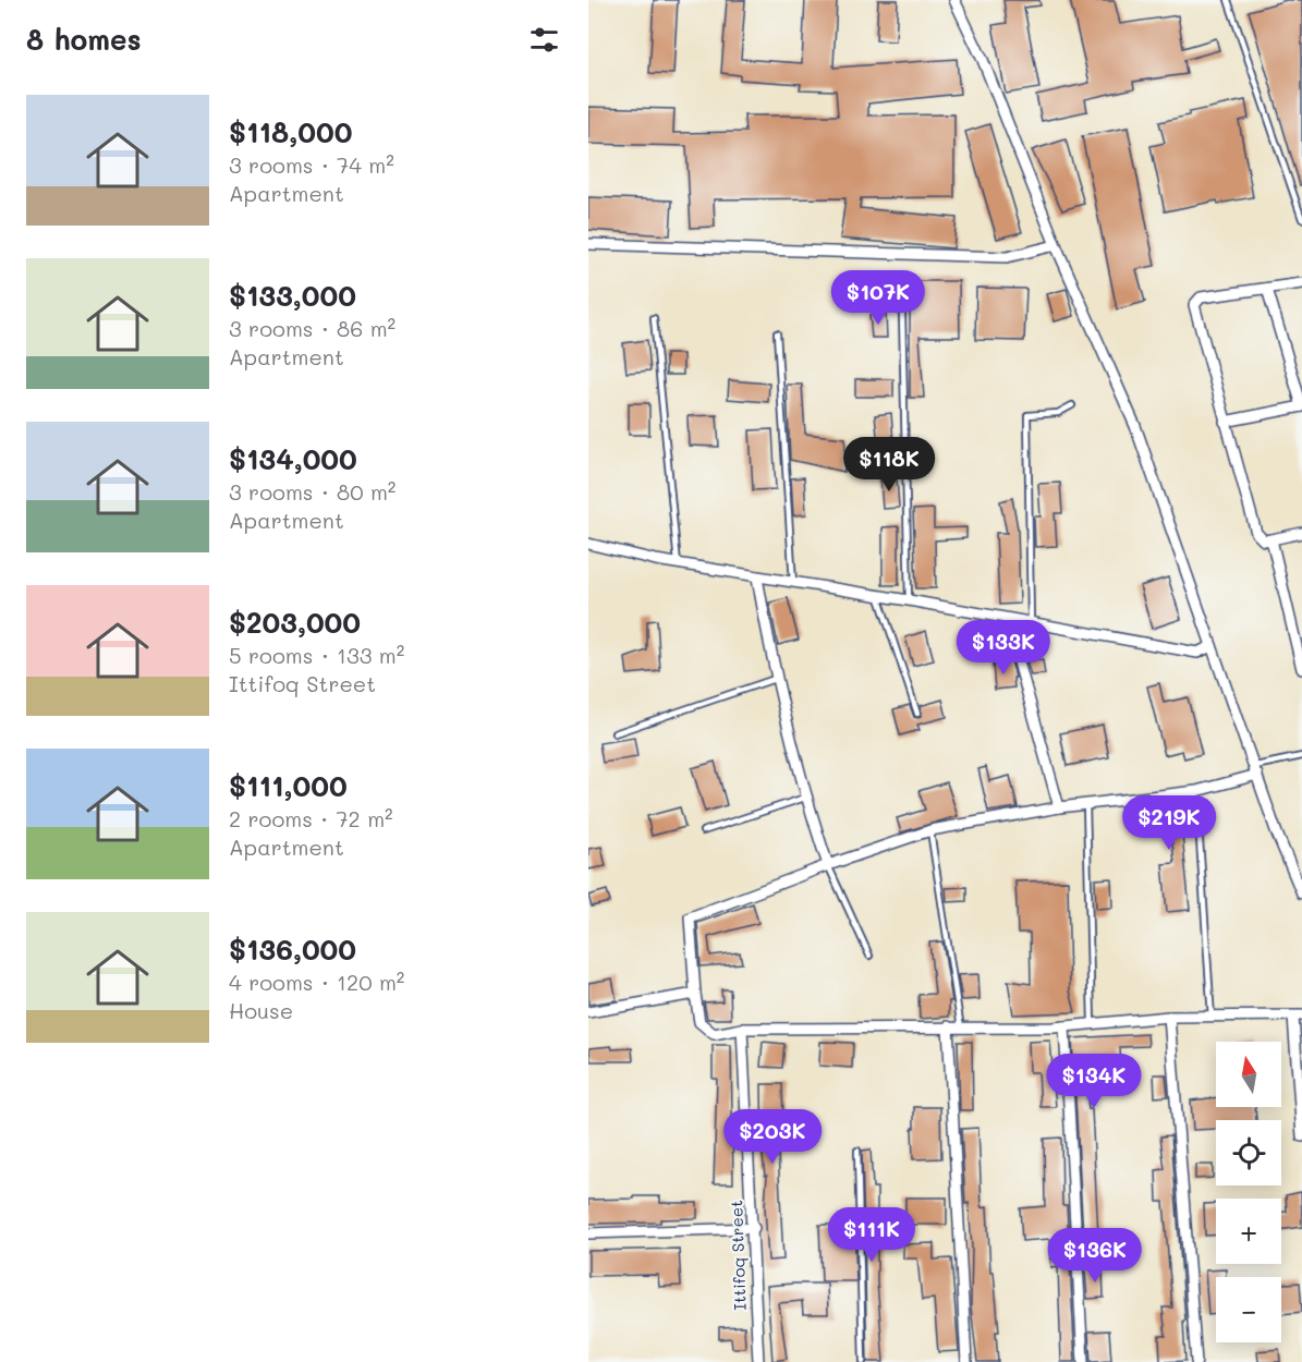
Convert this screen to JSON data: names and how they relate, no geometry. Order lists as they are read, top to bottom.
{
  "streets": {
    "street": ["Ittifoq Street"]
  },
  "north": "top",
  "page": {
    "heading": "8 homes",
    "list": [
      {
        "name": "$118,000",
        "note": "3 rooms · 74 m² · Apartment"
      },
      {
        "name": "$133,000",
        "note": "3 rooms · 86 m² · Apartment"
      },
      {
        "name": "$134,000",
        "note": "3 rooms · 80 m² · Apartment"
      },
      {
        "name": "$203,000",
        "note": "5 rooms · 133 m² · Ittifoq Street"
      },
      {
        "name": "$111,000",
        "note": "2 rooms · 72 m² · Apartment"
      },
      {
        "name": "$136,000",
        "note": "4 rooms · 120 m² · House"
      }
    ],
    "price": [
      "$107K",
      "$118K",
      "$133K",
      "$219K",
      "$134K",
      "$203K",
      "$111K",
      "$136K"
    ],
    "map_buttons": ["+", "−"]
  }
}
